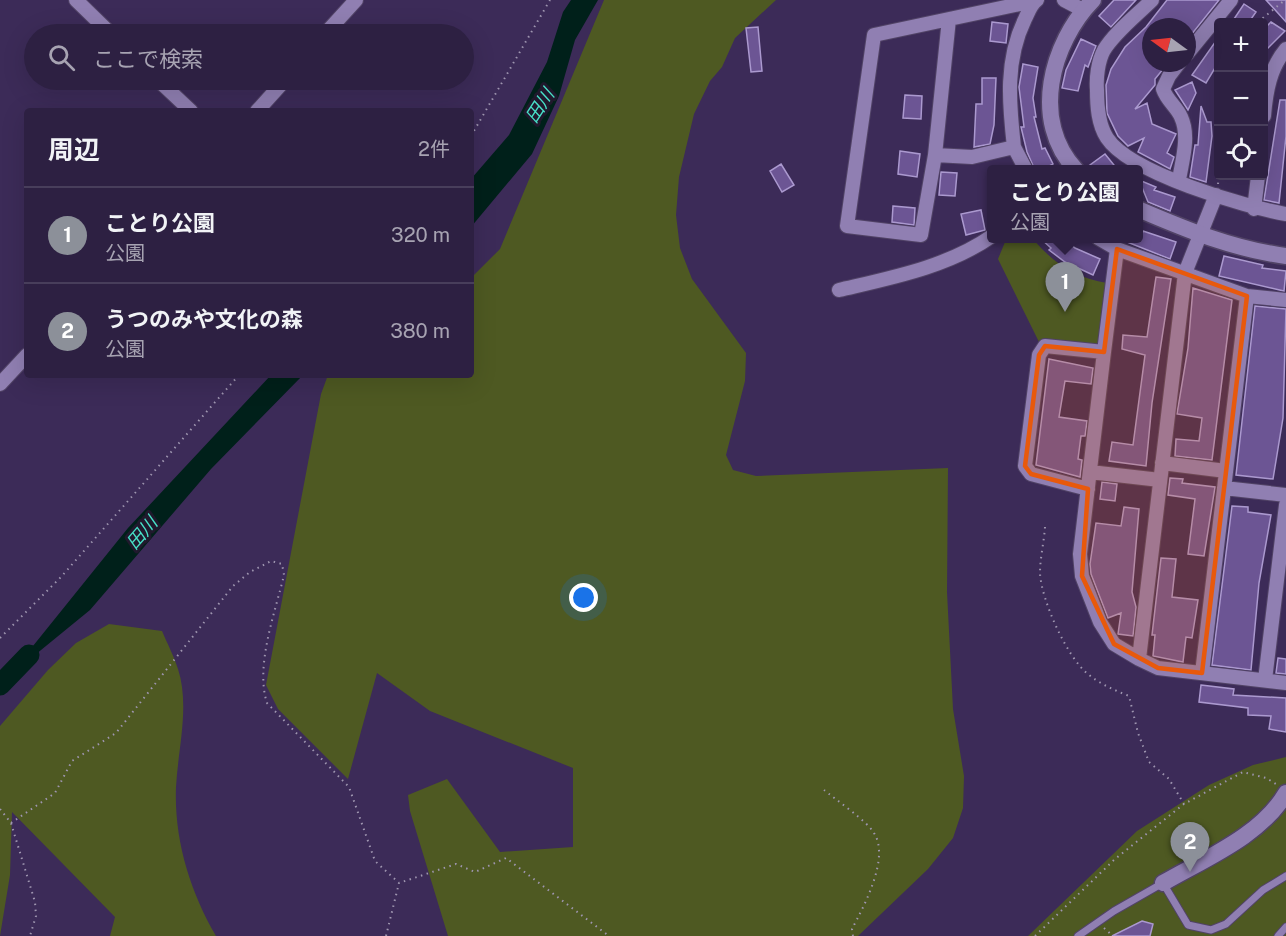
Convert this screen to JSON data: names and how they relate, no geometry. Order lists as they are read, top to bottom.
{
  "water": ["田川"],
  "north": "left",
  "page": {
    "map_buttons": ["+", "−"],
    "search": "ここで検索",
    "heading": ["周辺", "2件"],
    "popup": ["ことり公園", "公園"],
    "list": [
      {
        "mark": "1",
        "name": "ことり公園",
        "note": "公園",
        "value": "320 m"
      },
      {
        "mark": "2",
        "name": "うつのみや文化の森",
        "note": "公園",
        "value": "380 m"
      }
    ],
    "pins": ["1", "2"]
  }
}
